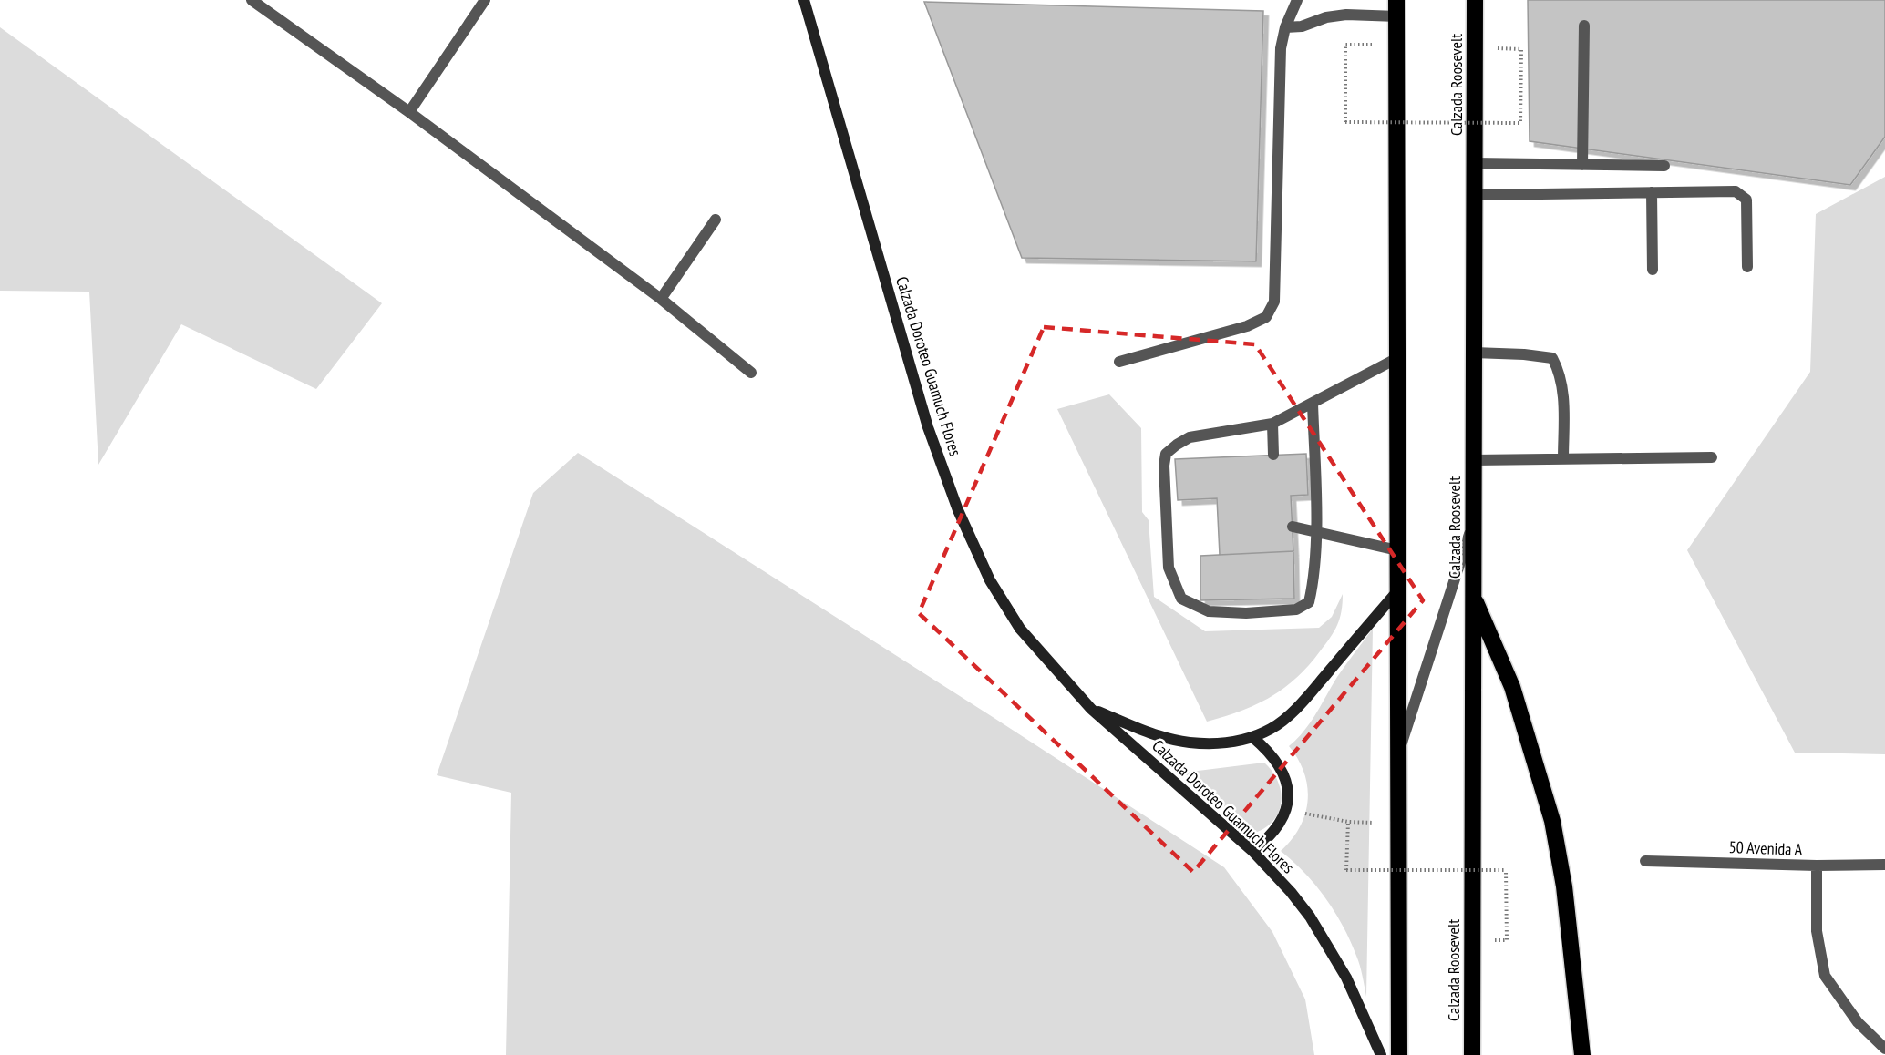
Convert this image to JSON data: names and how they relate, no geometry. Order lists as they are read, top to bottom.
{
  "streets": {
    "highway": ["Calzada Roosevelt"],
    "main road": ["Calzada Doroteo Guamuch Flores"],
    "street": ["50 Avenida A"]
  }
}
